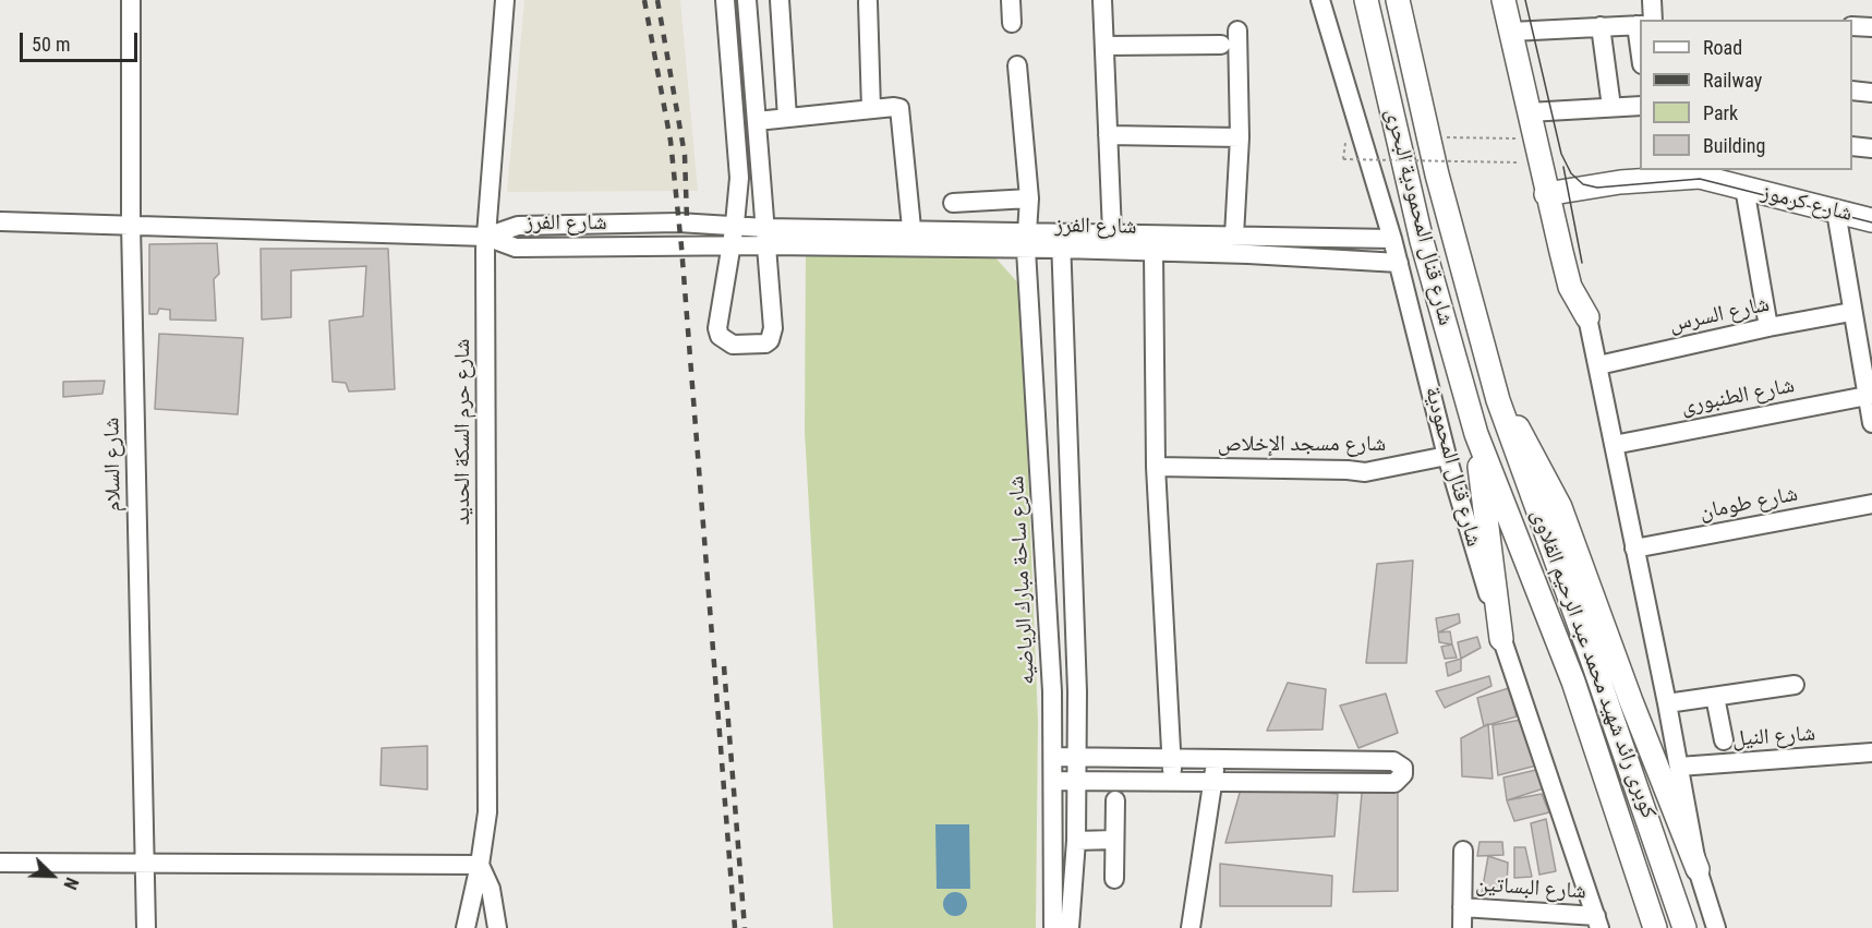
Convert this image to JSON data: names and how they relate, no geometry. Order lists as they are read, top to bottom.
{
  "streets": {
    "main road": ["شارع كرموز", "شارع قنال المحمودية البحرى", "كوبرى رائد شهيد محمد عبد الرحيم القلاوى"],
    "street": [
      "شارع الفرز",
      "شارع السرس",
      "شارع الطنبورى",
      "شارع حرم السكة الحديد",
      "شارع مسجد الإخلاص",
      "شارع السلام",
      "شارع قنال المحمودية",
      "شارع طومان",
      "شارع ساحة مبارك الرياضيه",
      "شارع النيل",
      "شارع البساتين"
    ]
  },
  "crossings": [
    ["شارع قنال المحمودية البحرى", "كوبرى رائد شهيد محمد عبد الرحيم القلاوى"],
    ["شارع الفرز", "شارع حرم السكة الحديد"],
    ["شارع الفرز", "شارع قنال المحمودية"],
    ["شارع الفرز", "شارع ساحة مبارك الرياضيه"],
    ["شارع مسجد الإخلاص", "شارع قنال المحمودية"],
    ["شارع قنال المحمودية", "شارع البساتين"]
  ],
  "legend": [
    "Road",
    "Railway",
    "Park",
    "Building"
  ],
  "scale_bar": "50 m",
  "north": "bottom right"
}
